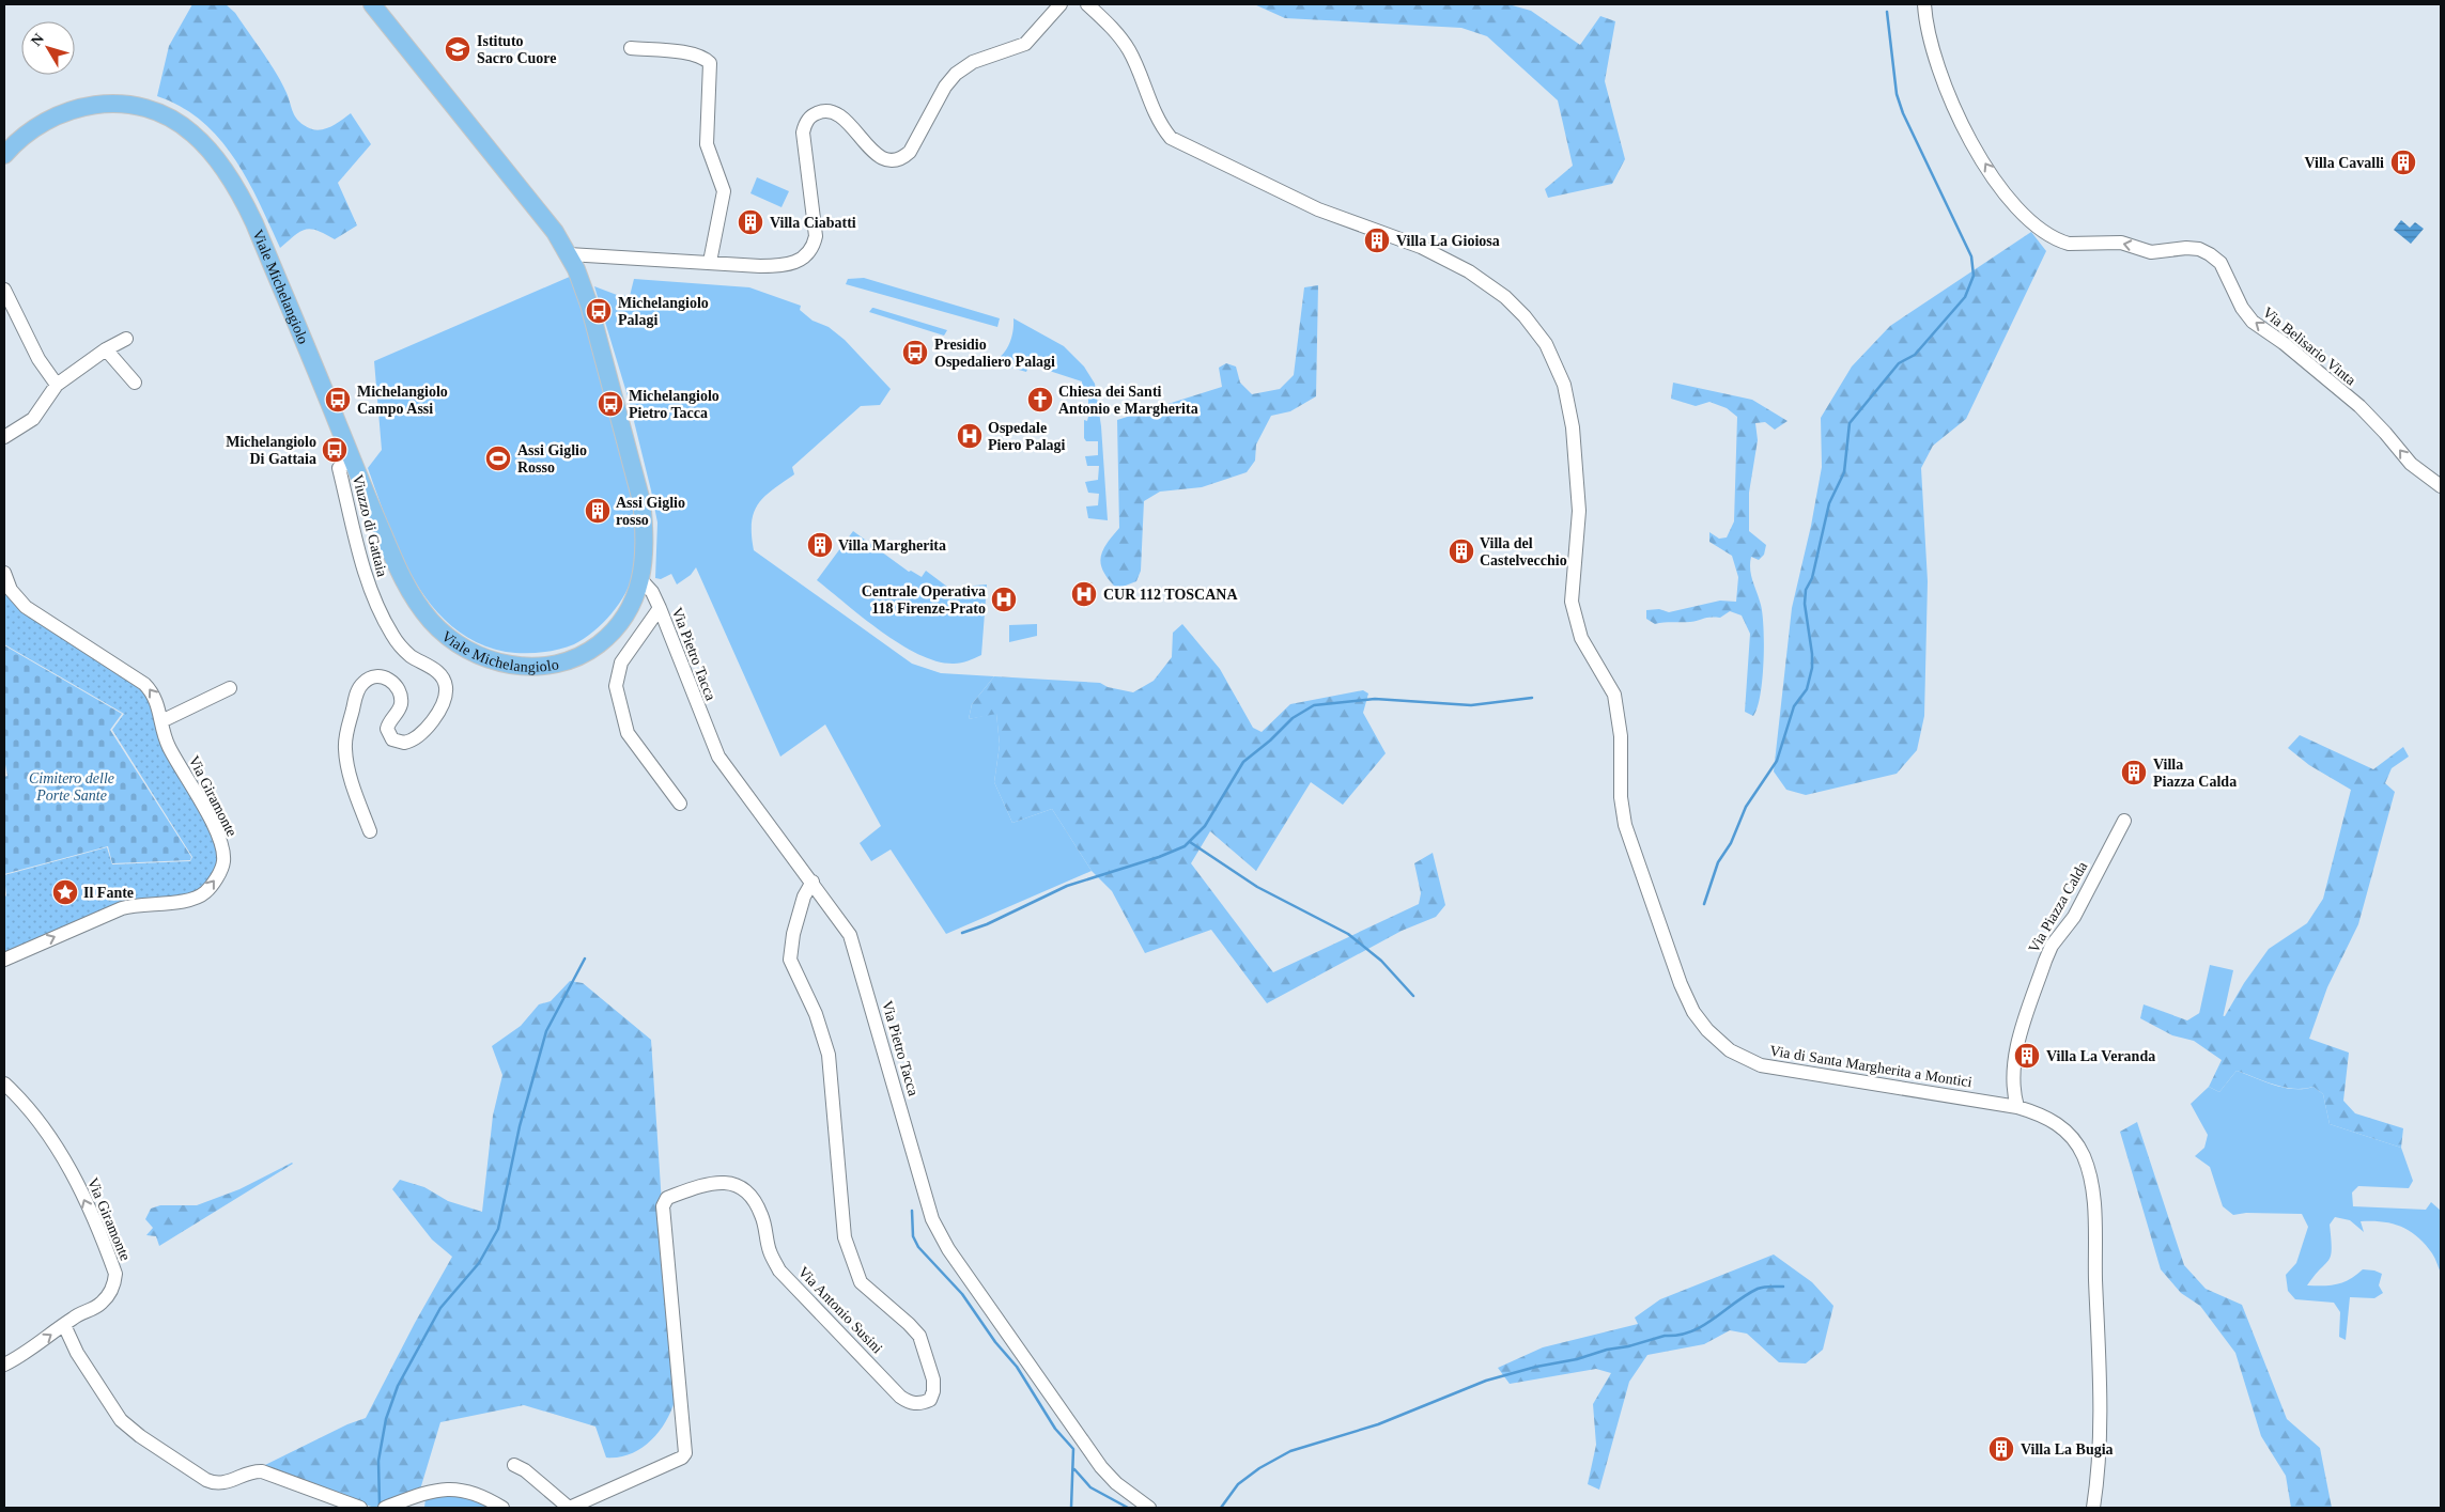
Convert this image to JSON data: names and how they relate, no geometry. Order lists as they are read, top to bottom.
{
  "streets": {
    "main road": ["Viale Michelangiolo"],
    "street": [
      "Via Belisario Vinta",
      "Viuzzo di Gattaia",
      "Via Pietro Tacca",
      "Via Giramonte",
      "Via Piazza Calda",
      "Via di Santa Margherita a Montici",
      "Via Antonio Susini"
    ]
  },
  "crossings": [
    ["Viale Michelangiolo", "Viuzzo di Gattaia"],
    ["Viale Michelangiolo", "Via Pietro Tacca"],
    ["Via Pietro Tacca", "Via Antonio Susini"],
    ["Via Piazza Calda", "Via di Santa Margherita a Montici"]
  ],
  "one_way": ["Via Belisario Vinta"],
  "parks": ["Cimitero delle Porte Sante"],
  "places": {
    "school or university": ["Istituto Sacro Cuore"],
    "building": [
      "Villa Cavalli",
      "Villa Ciabatti",
      "Villa La Gioiosa",
      "Assi Giglio rosso",
      "Villa Margherita",
      "Villa del Castelvecchio",
      "Villa Piazza Calda",
      "Villa La Veranda",
      "Villa La Bugia"
    ],
    "bus stop": [
      "Michelangiolo Palagi",
      "Presidio Ospedaliero Palagi",
      "Michelangiolo Campo Assi",
      "Michelangiolo Pietro Tacca",
      "Michelangiolo Di Gattaia"
    ],
    "church": ["Chiesa dei Santi Antonio e Margherita"],
    "hospital": ["Ospedale Piero Palagi", "CUR 112 TOSCANA", "Centrale Operativa 118 Firenze-Prato"],
    "sports": ["Assi Giglio Rosso"],
    "place": ["Il Fante"]
  },
  "north": "top left"
}
